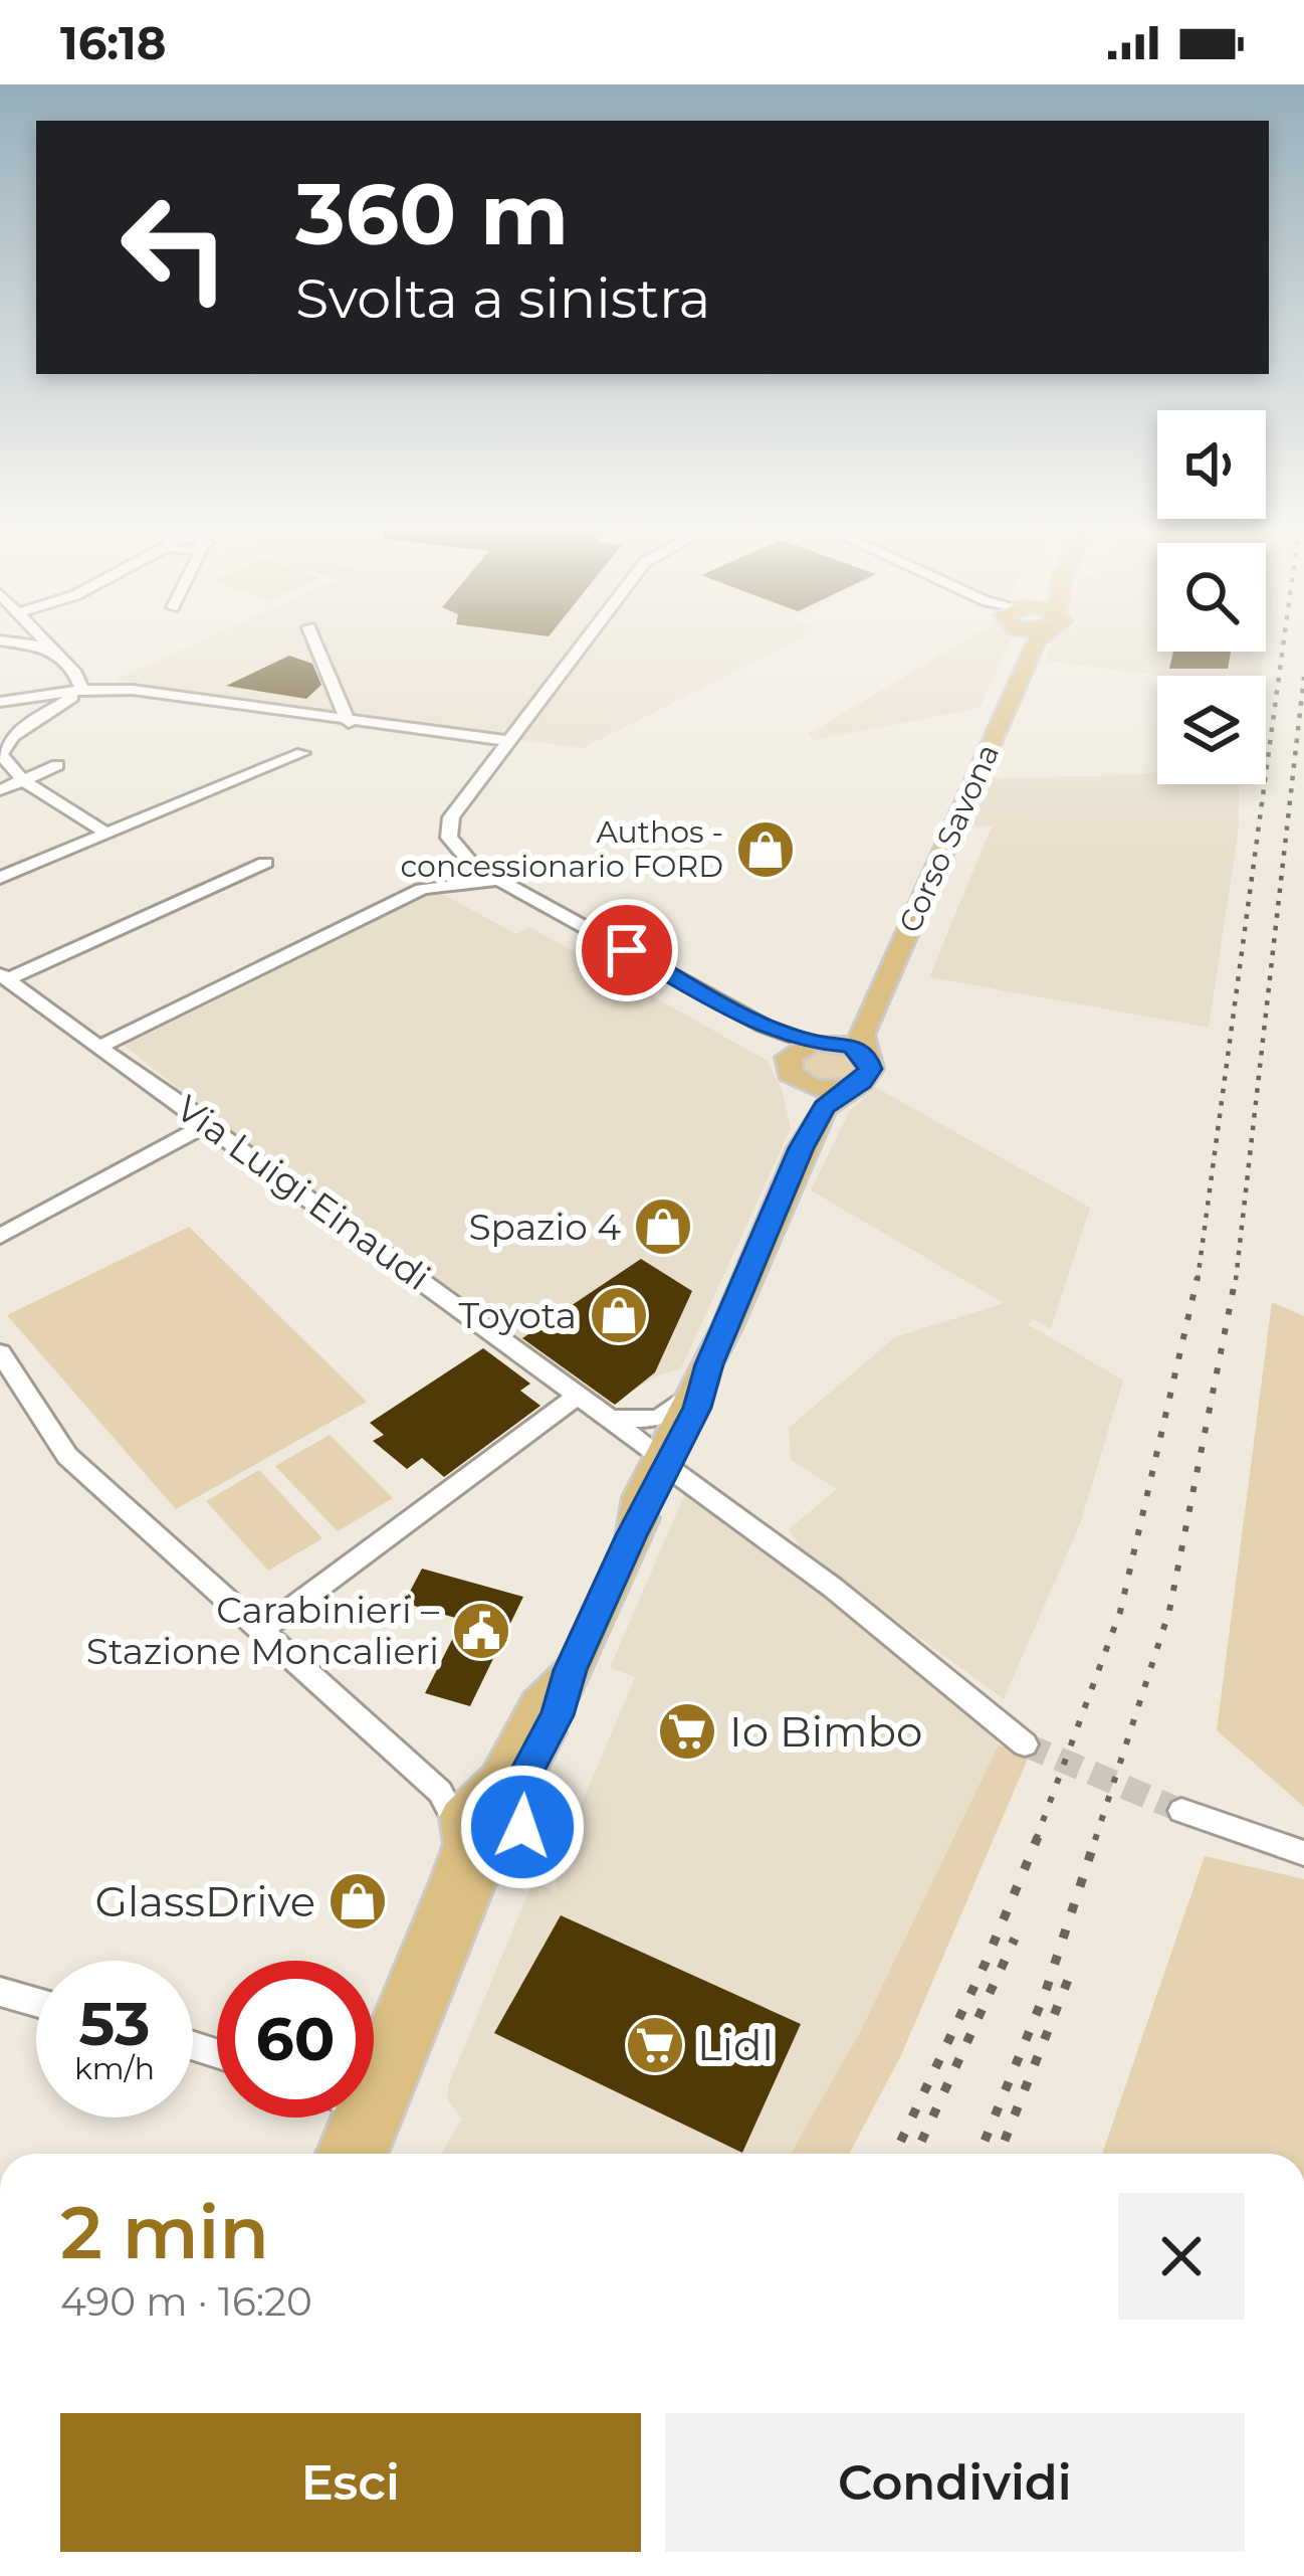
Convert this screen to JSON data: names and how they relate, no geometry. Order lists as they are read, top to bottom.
{
  "streets": {
    "main road": ["Corso Savona"],
    "street": ["Via Luigi Einaudi"]
  },
  "places": {
    "shop": [
      "Authos - concessionario FORD",
      "Spazio 4",
      "Toyota",
      "GlassDrive"
    ],
    "public building": ["Carabinieri – Stazione Moncalieri"],
    "supermarket": ["Io Bimbo", "Lidl"]
  },
  "page": {
    "status": "16:18",
    "turn": ["360 m", "Svolta a sinistra"],
    "speed": "53 km/h",
    "limit": "60",
    "heading": ["2 min", "490 m · 16:20"],
    "buttons": ["Esci", "Condividi"]
  }
}
